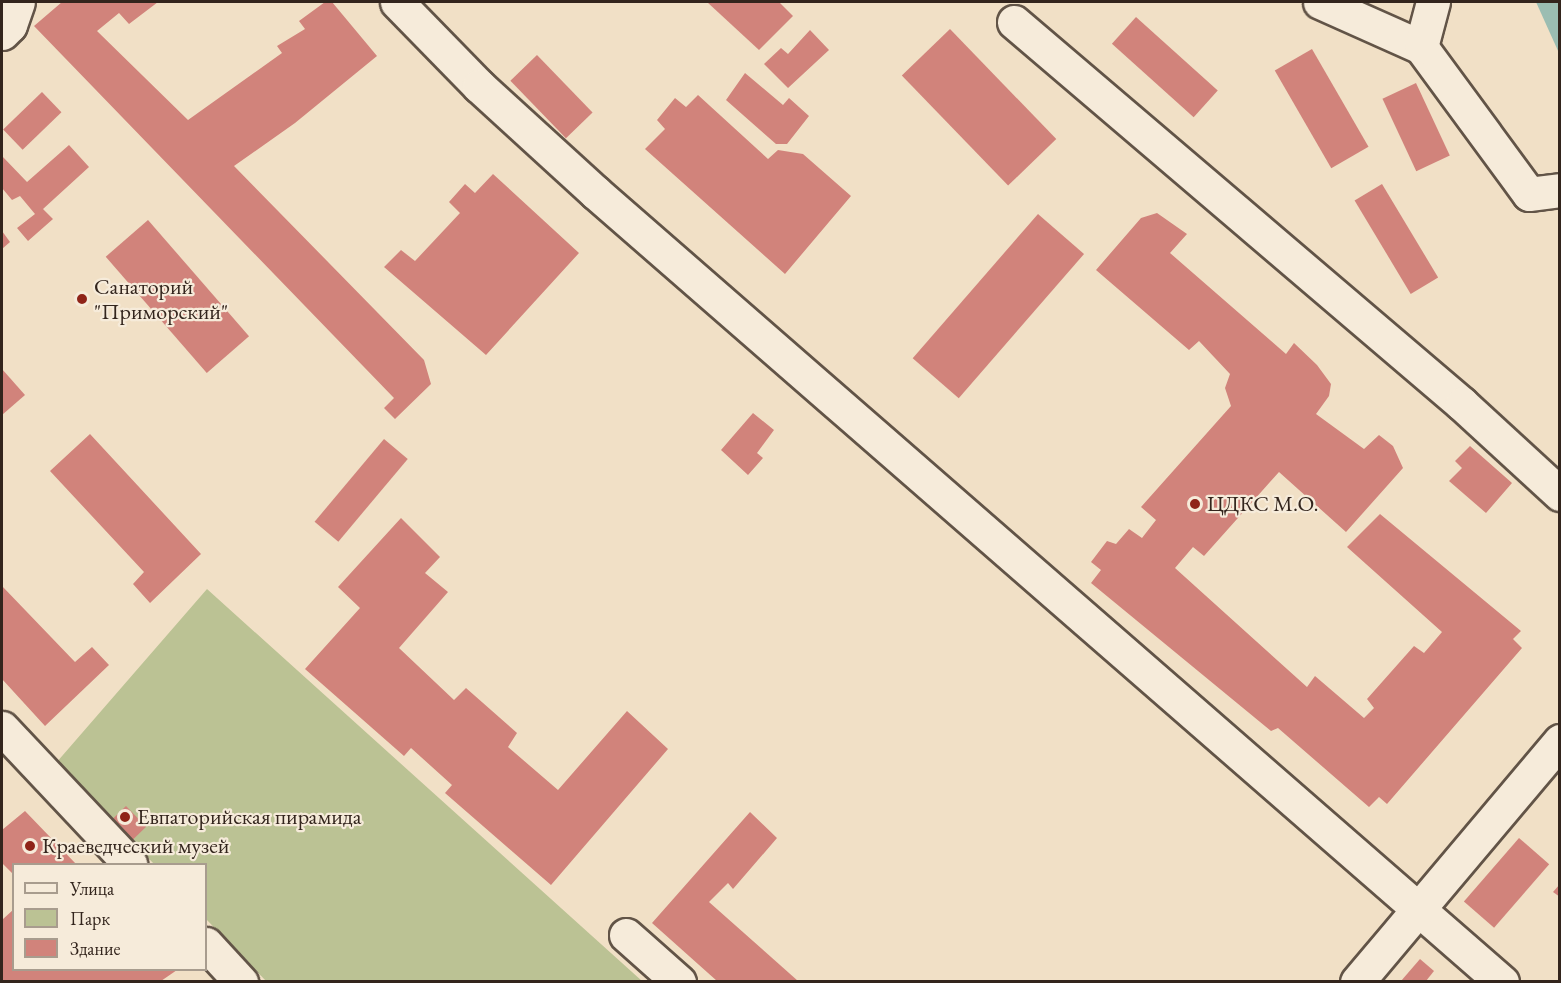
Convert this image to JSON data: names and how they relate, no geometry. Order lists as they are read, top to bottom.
{
  "places": [
    "Санаторий \"Приморский\"",
    "ЦДКС М.О.",
    "Евпаторийская пирамида",
    "Краеведческий музей"
  ],
  "legend": ["Улица", "Парк", "Здание"]
}
